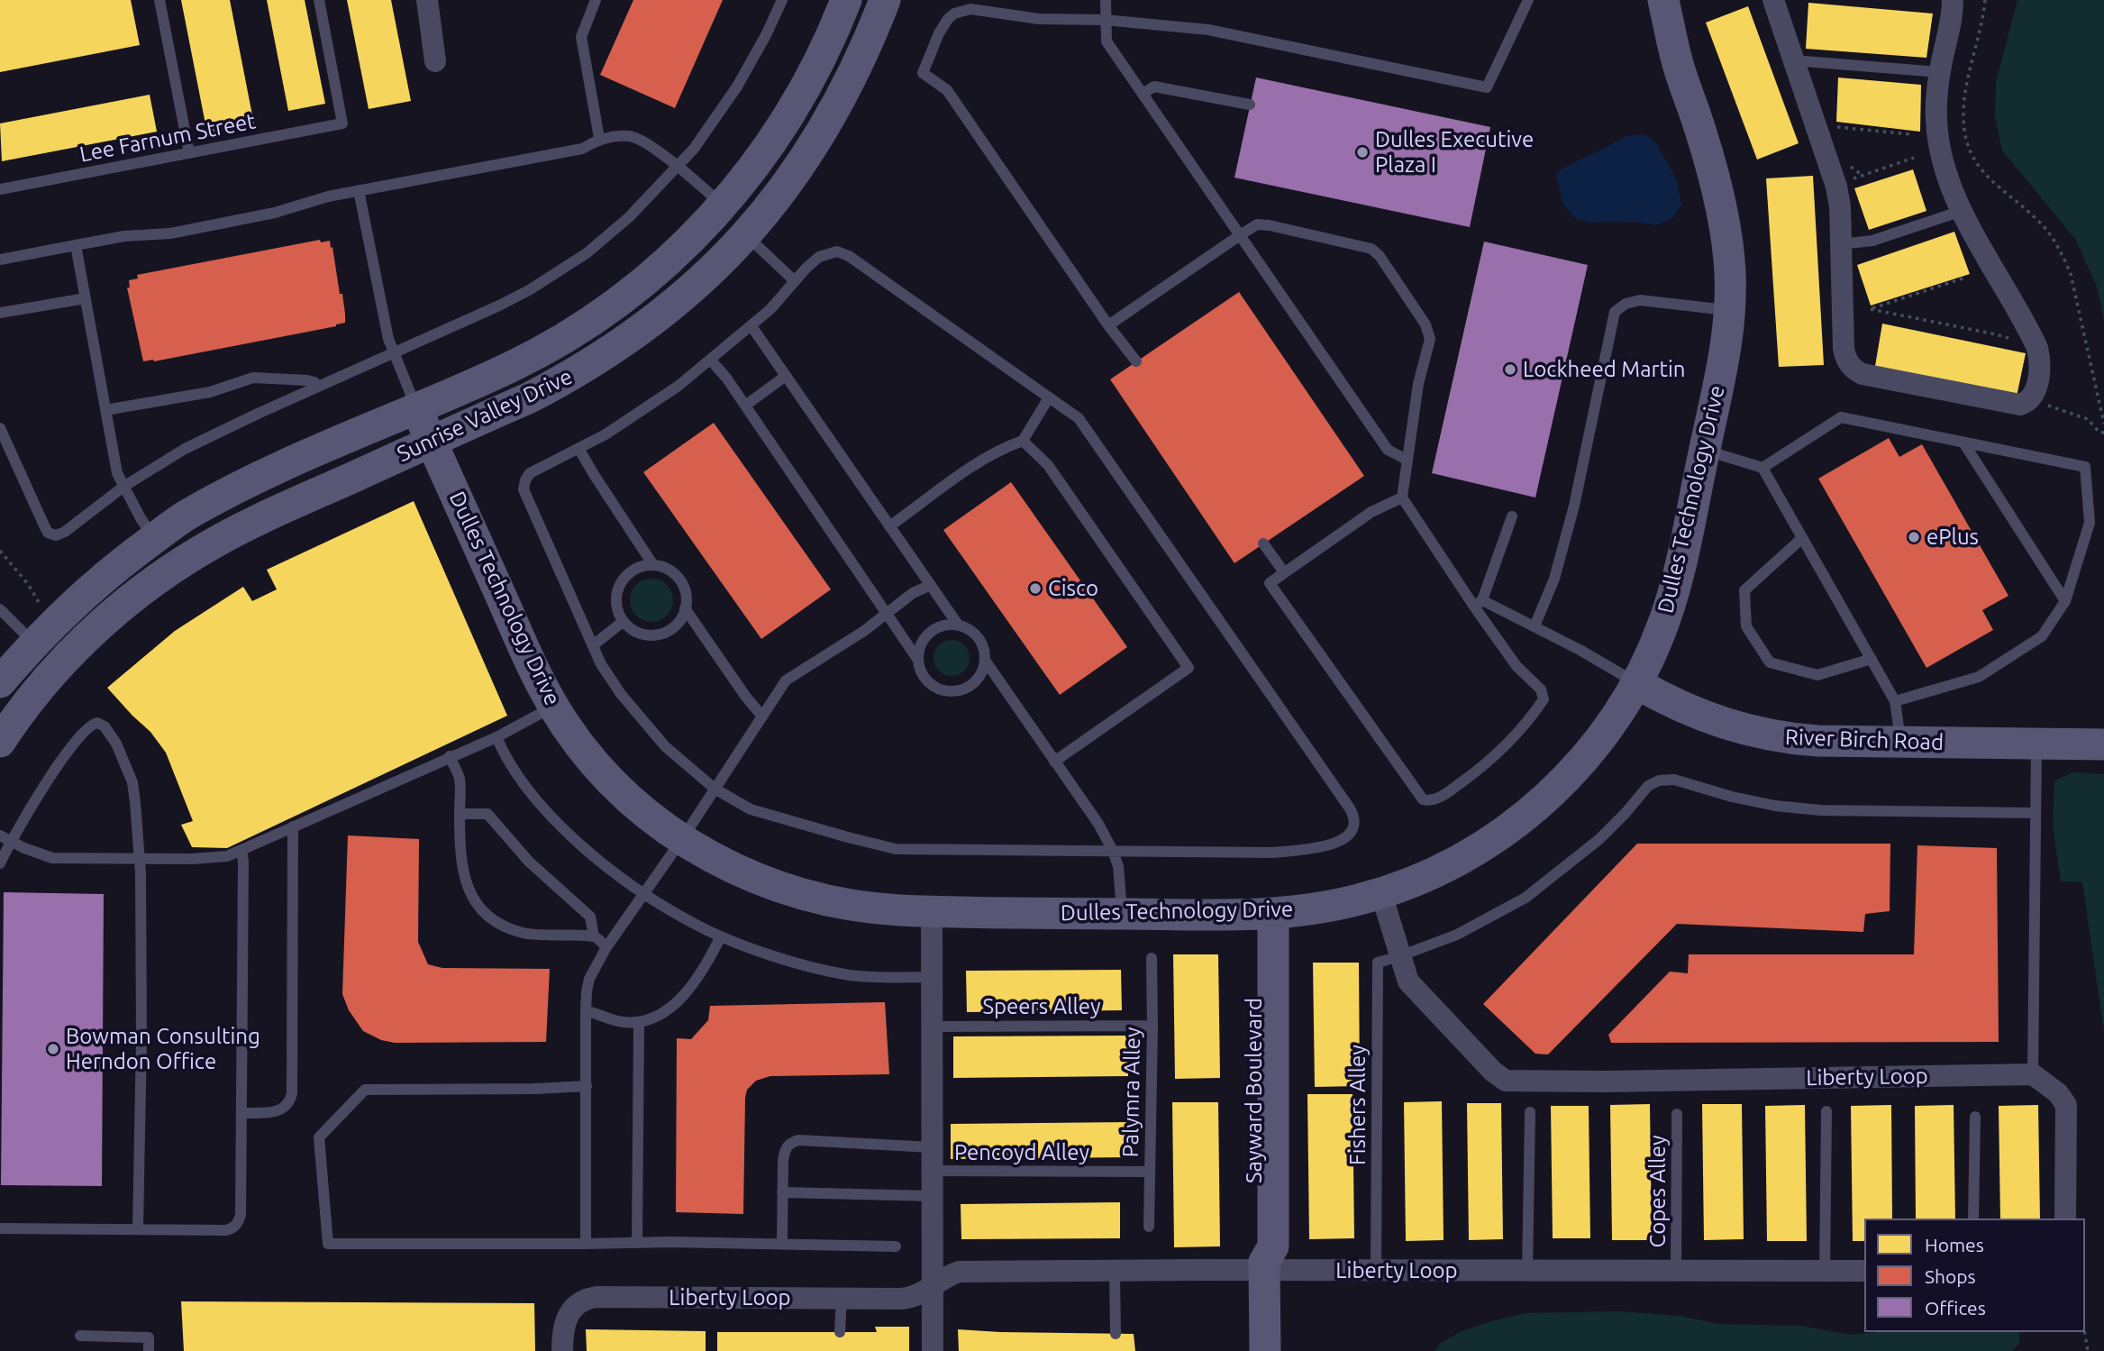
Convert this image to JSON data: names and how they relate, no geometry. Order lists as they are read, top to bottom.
{
  "streets": {
    "street": [
      "Sunrise Valley Drive",
      "Dulles Technology Drive",
      "River Birch Road",
      "Liberty Loop",
      "Sayward Boulevard"
    ],
    "lane": [
      "Lee Farnum Street",
      "Speers Alley",
      "Palymra Alley",
      "Fishers Alley",
      "Pencoyd Alley",
      "Copes Alley"
    ]
  },
  "crossings": [
    ["Sunrise Valley Drive", "Dulles Technology Drive"],
    ["Dulles Technology Drive", "River Birch Road"],
    ["Dulles Technology Drive", "Liberty Loop"],
    ["Dulles Technology Drive", "Sayward Boulevard"],
    ["Speers Alley", "Palymra Alley"],
    ["Liberty Loop", "Sayward Boulevard"],
    ["Liberty Loop", "Fishers Alley"],
    ["Liberty Loop", "Copes Alley"],
    ["Palymra Alley", "Pencoyd Alley"]
  ],
  "places": [
    "Dulles Executive Plaza I",
    "Lockheed Martin",
    "ePlus",
    "Cisco",
    "Bowman Consulting Herndon Office"
  ],
  "legend": ["Homes", "Shops", "Offices"]
}
